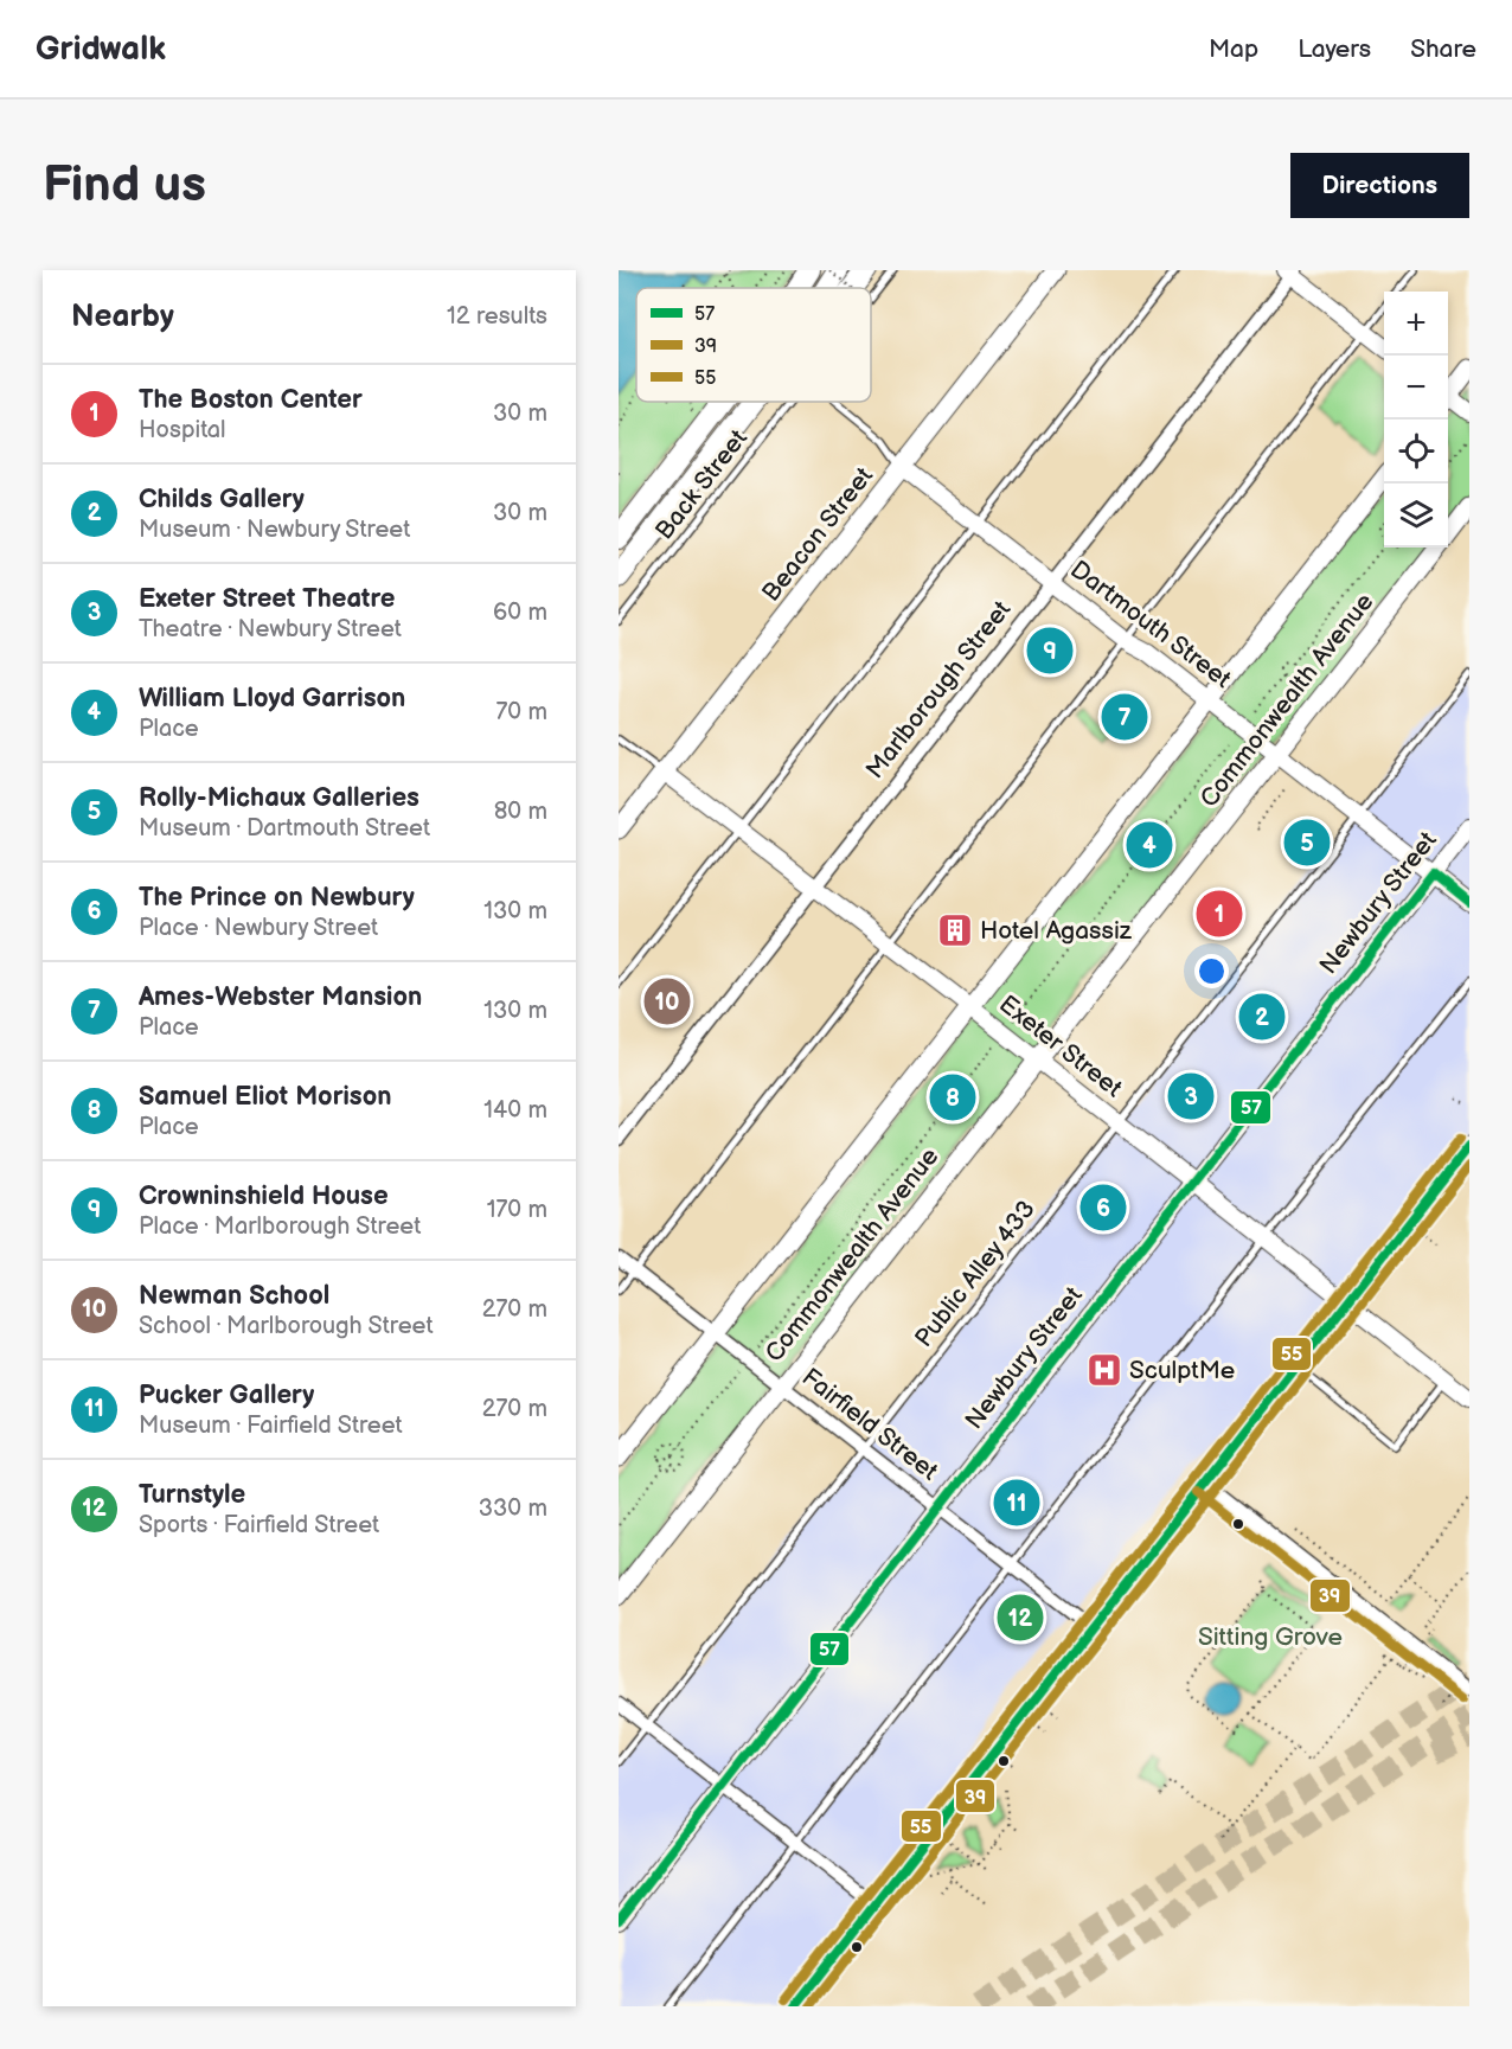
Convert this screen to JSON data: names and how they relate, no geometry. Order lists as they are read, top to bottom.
{
  "streets": {
    "main road": [
      "Beacon Street",
      "Dartmouth Street",
      "Commonwealth Avenue",
      "Newbury Street",
      "Exeter Street"
    ],
    "street": ["Marlborough Street", "Fairfield Street"],
    "lane": ["Back Street", "Public Alley 433"]
  },
  "crossings": [
    ["Beacon Street", "Dartmouth Street"],
    ["Beacon Street", "Exeter Street"],
    ["Dartmouth Street", "Marlborough Street"],
    ["Dartmouth Street", "Commonwealth Avenue"],
    ["Dartmouth Street", "Newbury Street"],
    ["Dartmouth Street", "Public Alley 433"],
    ["Marlborough Street", "Exeter Street"],
    ["Commonwealth Avenue", "Exeter Street"],
    ["Commonwealth Avenue", "Fairfield Street"],
    ["Newbury Street", "Exeter Street"],
    ["Newbury Street", "Fairfield Street"],
    ["Exeter Street", "Public Alley 433"],
    ["Public Alley 433", "Fairfield Street"]
  ],
  "parks": ["Sitting Grove"],
  "places": {
    "building": ["Hotel Agassiz"],
    "hospital": ["SculptMe"]
  },
  "lines": ["transit line 57", "transit line 55", "transit line 39"],
  "legend": ["57", "39", "55"],
  "page": {
    "header": "Gridwalk",
    "nav": ["Map", "Layers", "Share"],
    "buttons": "Directions",
    "title": "Find us",
    "heading": ["Nearby", "12 results"],
    "map_buttons": ["+", "−"],
    "list": [
      {
        "mark": "1",
        "name": "The Boston Center",
        "note": "Hospital",
        "value": "30 m"
      },
      {
        "mark": "2",
        "name": "Childs Gallery",
        "note": "Museum · Newbury Street",
        "value": "30 m"
      },
      {
        "mark": "3",
        "name": "Exeter Street Theatre",
        "note": "Theatre · Newbury Street",
        "value": "60 m"
      },
      {
        "mark": "4",
        "name": "William Lloyd Garrison",
        "note": "Place",
        "value": "70 m"
      },
      {
        "mark": "5",
        "name": "Rolly-Michaux Galleries",
        "note": "Museum · Dartmouth Street",
        "value": "80 m"
      },
      {
        "mark": "6",
        "name": "The Prince on Newbury",
        "note": "Place · Newbury Street",
        "value": "130 m"
      },
      {
        "mark": "7",
        "name": "Ames-Webster Mansion",
        "note": "Place",
        "value": "130 m"
      },
      {
        "mark": "8",
        "name": "Samuel Eliot Morison",
        "note": "Place",
        "value": "140 m"
      },
      {
        "mark": "9",
        "name": "Crowninshield House",
        "note": "Place · Marlborough Street",
        "value": "170 m"
      },
      {
        "mark": "10",
        "name": "Newman School",
        "note": "School · Marlborough Street",
        "value": "270 m"
      },
      {
        "mark": "11",
        "name": "Pucker Gallery",
        "note": "Museum · Fairfield Street",
        "value": "270 m"
      },
      {
        "mark": "12",
        "name": "Turnstyle",
        "note": "Sports · Fairfield Street",
        "value": "330 m"
      }
    ],
    "pins": [
      "9",
      "7",
      "5",
      "4",
      "1",
      "10",
      "2",
      "3",
      "8",
      "6",
      "11",
      "12"
    ]
  }
}
